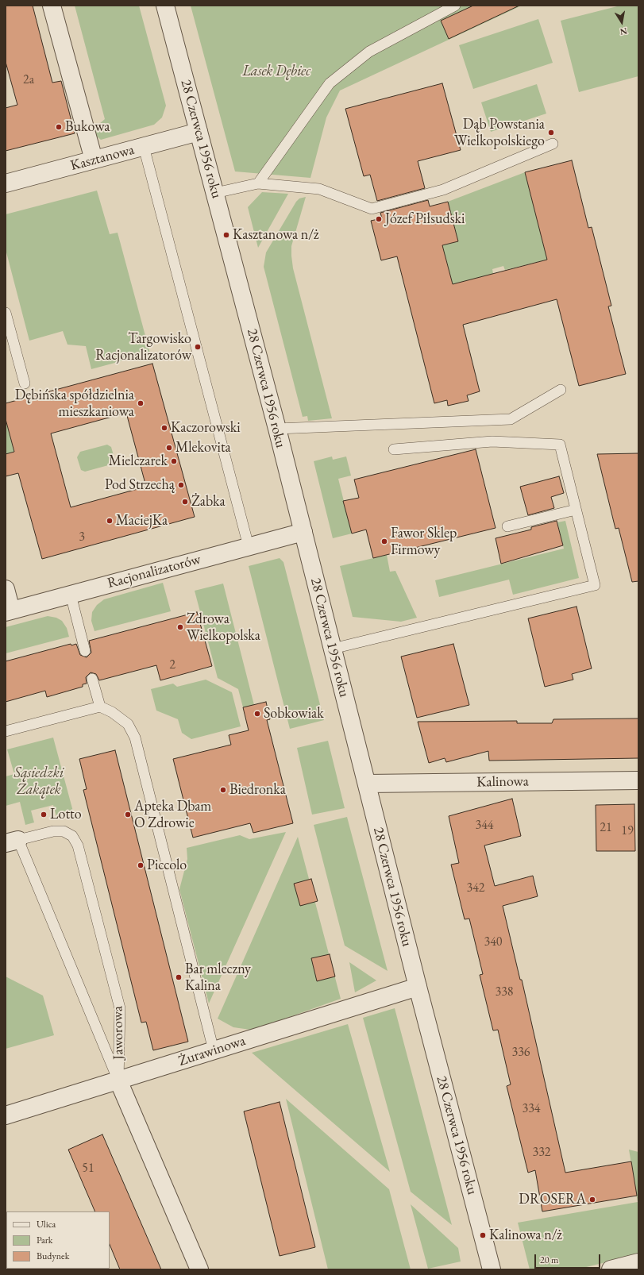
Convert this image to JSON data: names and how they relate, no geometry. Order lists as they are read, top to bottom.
{
  "streets": {
    "street": [
      "28 Czerwca 1956 roku",
      "Kasztanowa",
      "Racjonalizatorów",
      "Kalinowa",
      "Jaworowa",
      "Żurawinowa"
    ]
  },
  "crossings": [
    ["28 Czerwca 1956 roku", "Kasztanowa"],
    ["28 Czerwca 1956 roku", "Racjonalizatorów"],
    ["28 Czerwca 1956 roku", "Kalinowa"],
    ["28 Czerwca 1956 roku", "Żurawinowa"],
    ["Jaworowa", "Żurawinowa"]
  ],
  "parks": ["Lasek Dębiec", "Sąsiedzki Zakątek"],
  "places": [
    "Bukowa",
    "Dąb Powstania Wielkopolskiego",
    "Józef Piłsudski",
    "Kasztanowa n/ż",
    "Targowisko Racjonalizatorów",
    "Dębińska spółdzielnia mieszkaniowa",
    "Kaczorowski",
    "Mlekovita",
    "Mielczarek",
    "Pod Strzechą",
    "Żabka",
    "MaciejKa",
    "Fawor Sklep Firmowy",
    "Zdrowa Wielkopolska",
    "Sobkowiak",
    "Biedronka",
    "Lotto",
    "Apteka Dbam O Zdrowie",
    "Piccolo",
    "Bar mleczny Kalina",
    "DROSERA",
    "Kalinowa n/ż"
  ],
  "house_numbers": [
    "2a",
    "3",
    "2",
    "344",
    "21",
    "19",
    "342",
    "340",
    "338",
    "336",
    "334",
    "332",
    "51"
  ],
  "legend": ["Ulica", "Park", "Budynek"],
  "scale_bar": "20 m",
  "north": "bottom"
}
